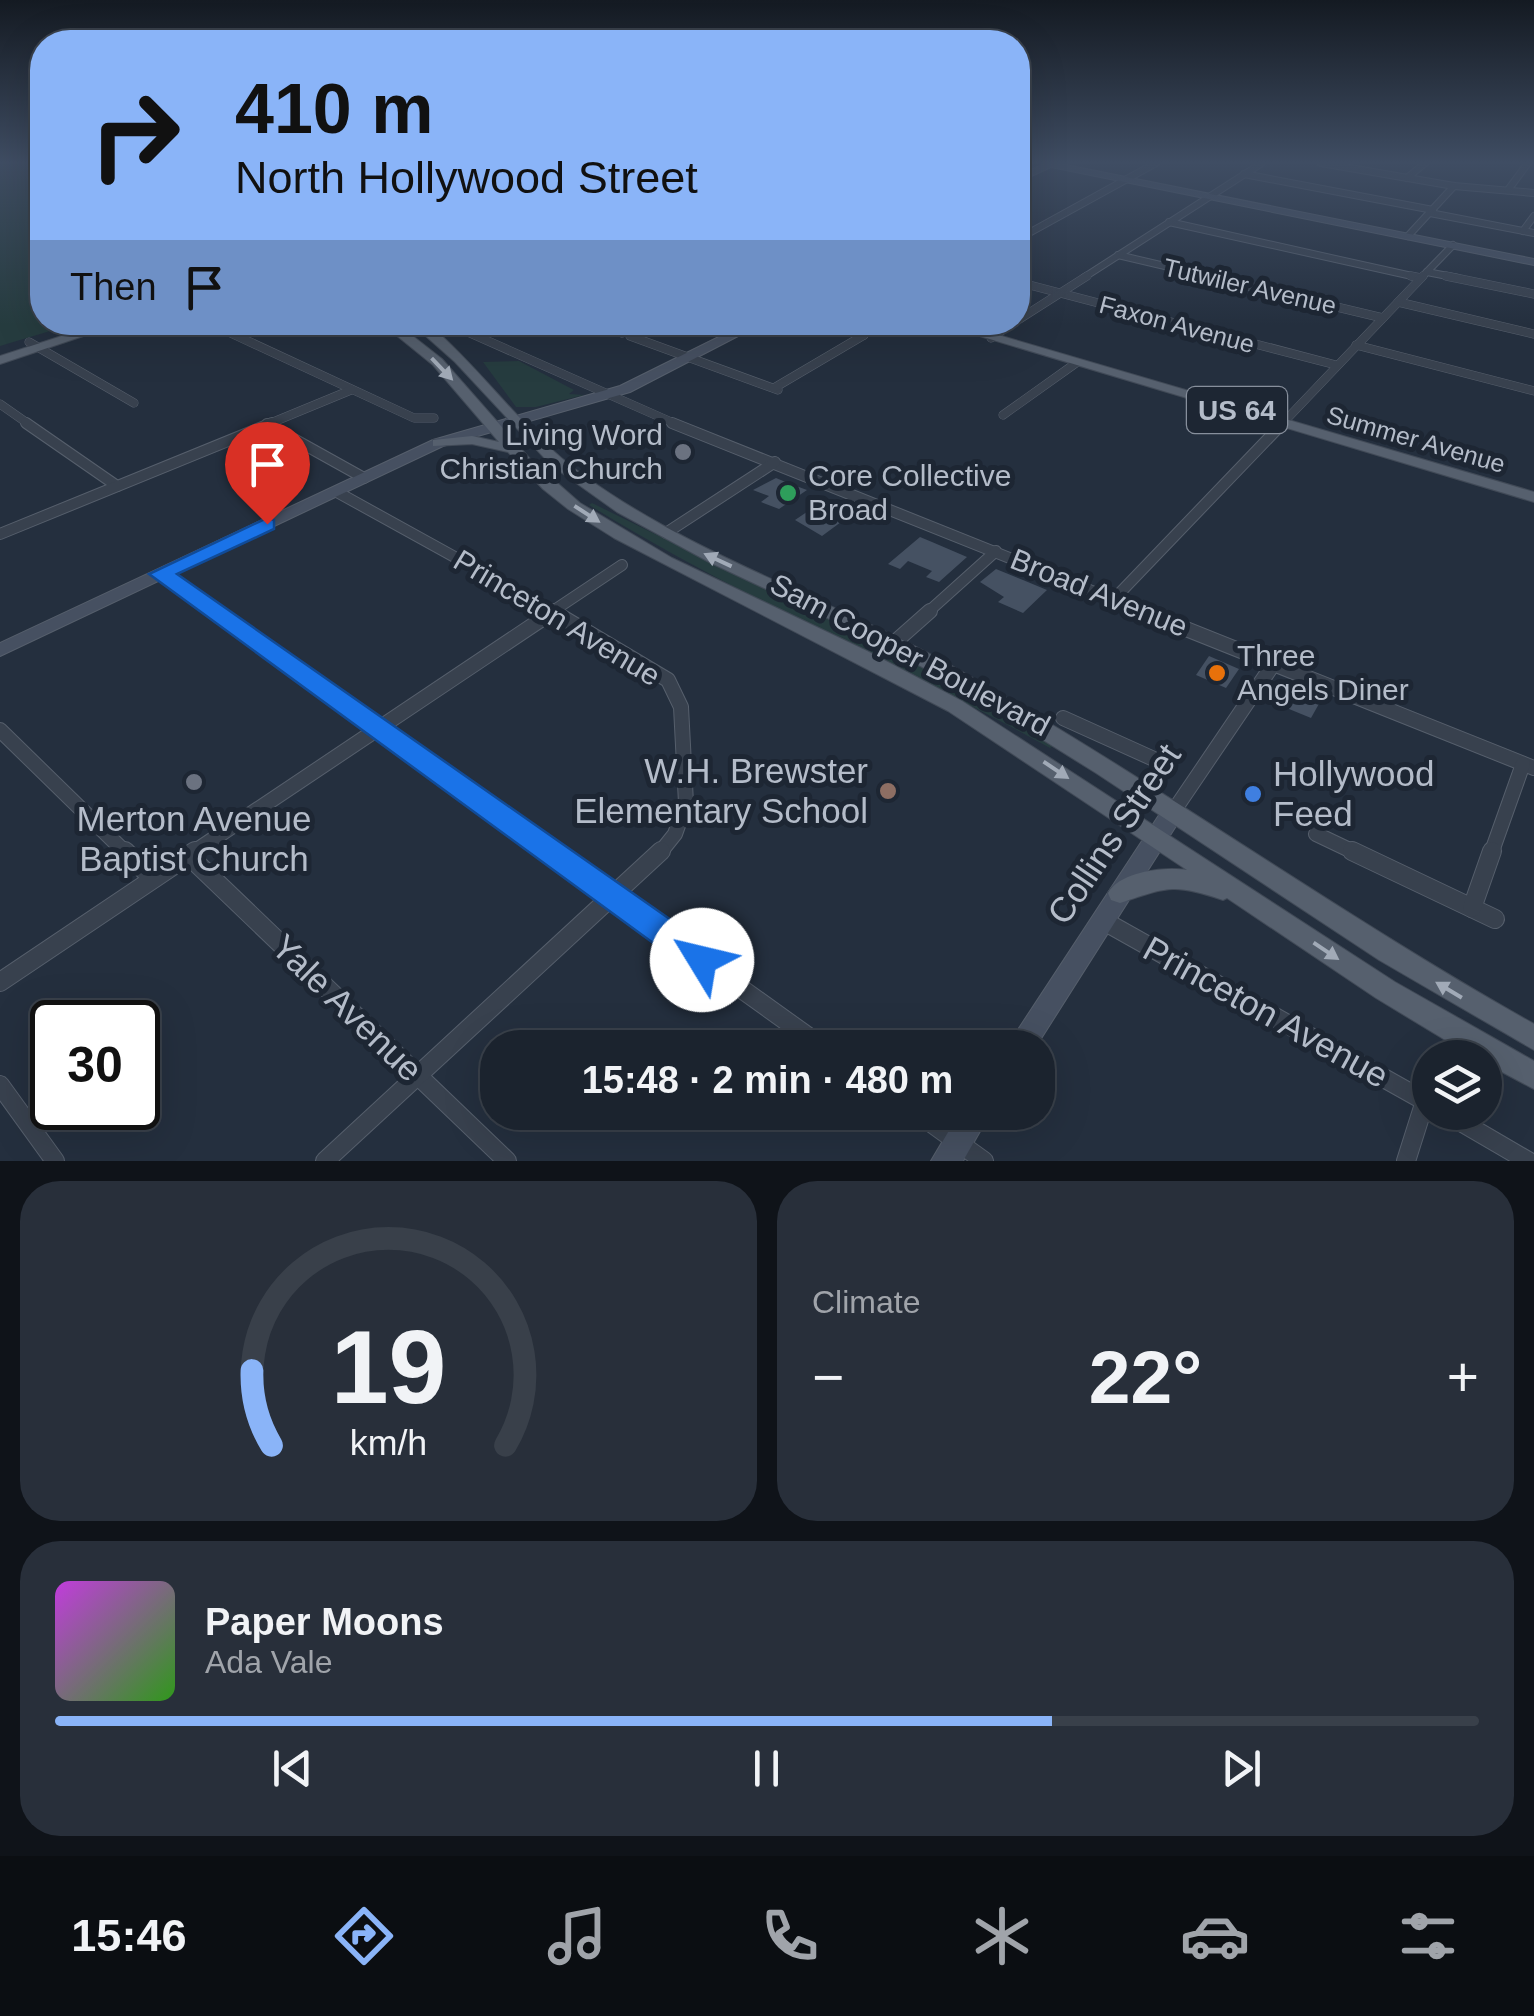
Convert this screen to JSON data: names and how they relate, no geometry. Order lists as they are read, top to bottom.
{
  "streets": {
    "main road": [
      "US 64",
      "Summer Avenue",
      "Sam Cooper Boulevard",
      "Collins Street"
    ],
    "street": [
      "Tutwiler Avenue",
      "Faxon Avenue",
      "Broad Avenue",
      "Princeton Avenue",
      "Yale Avenue"
    ]
  },
  "crossings": [
    ["Broad Avenue", "Collins Street"],
    ["Princeton Avenue", "Collins Street"],
    ["Princeton Avenue", "Yale Avenue"],
    ["Sam Cooper Boulevard", "Collins Street"]
  ],
  "places": [
    "Living Word Christian Church",
    "Core Collective Broad",
    "Three Angels Diner",
    "Merton Avenue Baptist Church",
    "W.H. Brewster Elementary School",
    "Hollywood Feed"
  ],
  "page": {
    "turn": ["410 m", "North Hollywood Street"],
    "then": "Then",
    "limit": "30",
    "trip": "15:48 · 2 min · 480 m",
    "tile": "Climate",
    "heat": ["−", "22°", "+"],
    "song": ["Paper Moons", "Ada Vale"],
    "tabs": "15:46",
    "gauge": ["19", "km/h"]
  }
}
